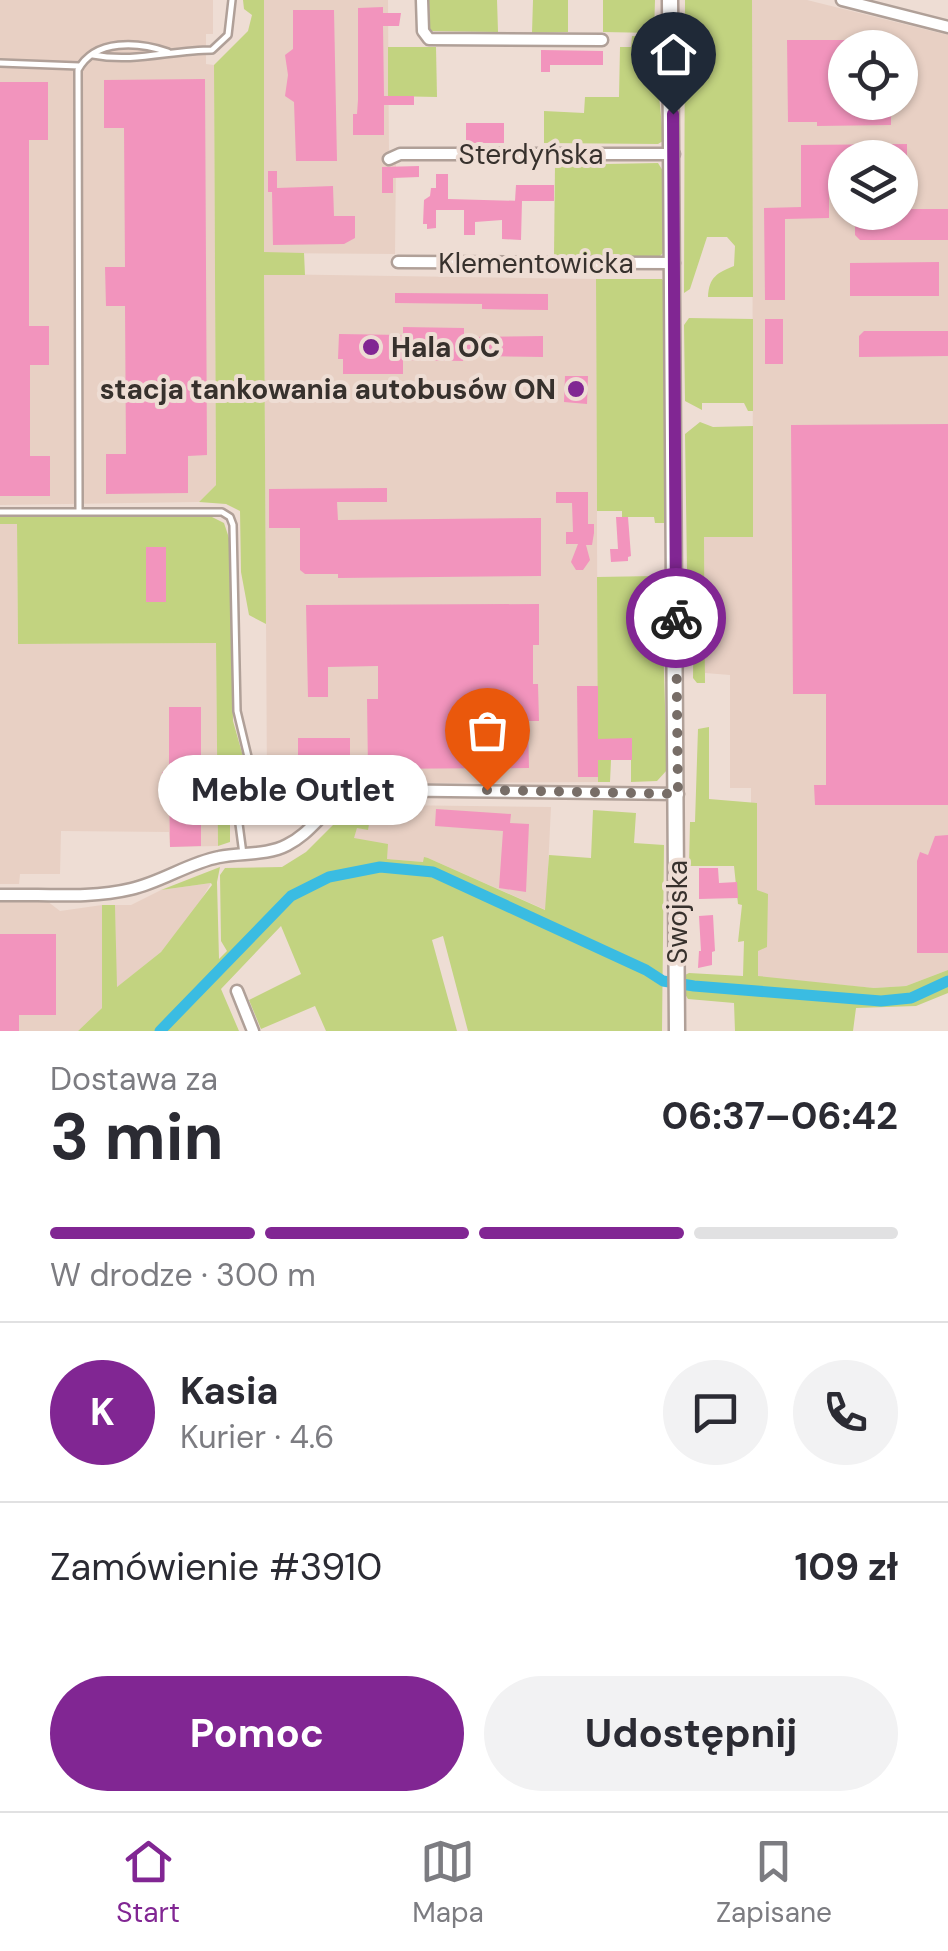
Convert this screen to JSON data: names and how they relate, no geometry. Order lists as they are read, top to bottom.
{
  "streets": {
    "street": ["Sterdyńska", "Klementowicka", "Swojska"]
  },
  "crossings": [
    ["Sterdyńska", "Swojska"],
    ["Klementowicka", "Swojska"]
  ],
  "places": ["Hala OC", "stacja tankowania autobusów ON", "Meble Outlet"],
  "page": {
    "bubble": "Meble Outlet",
    "heading": ["3 min", "Dostawa za", "06:37–06:42"],
    "panel": [
      "Kasia",
      "Kurier · 4.6",
      "Zamówienie #3910",
      "109 zł"
    ],
    "bar": "W drodze · 300 m",
    "round": "K",
    "buttons": ["Pomoc", "Udostępnij"],
    "tabs": ["Start", "Mapa", "Zapisane"]
  }
}
